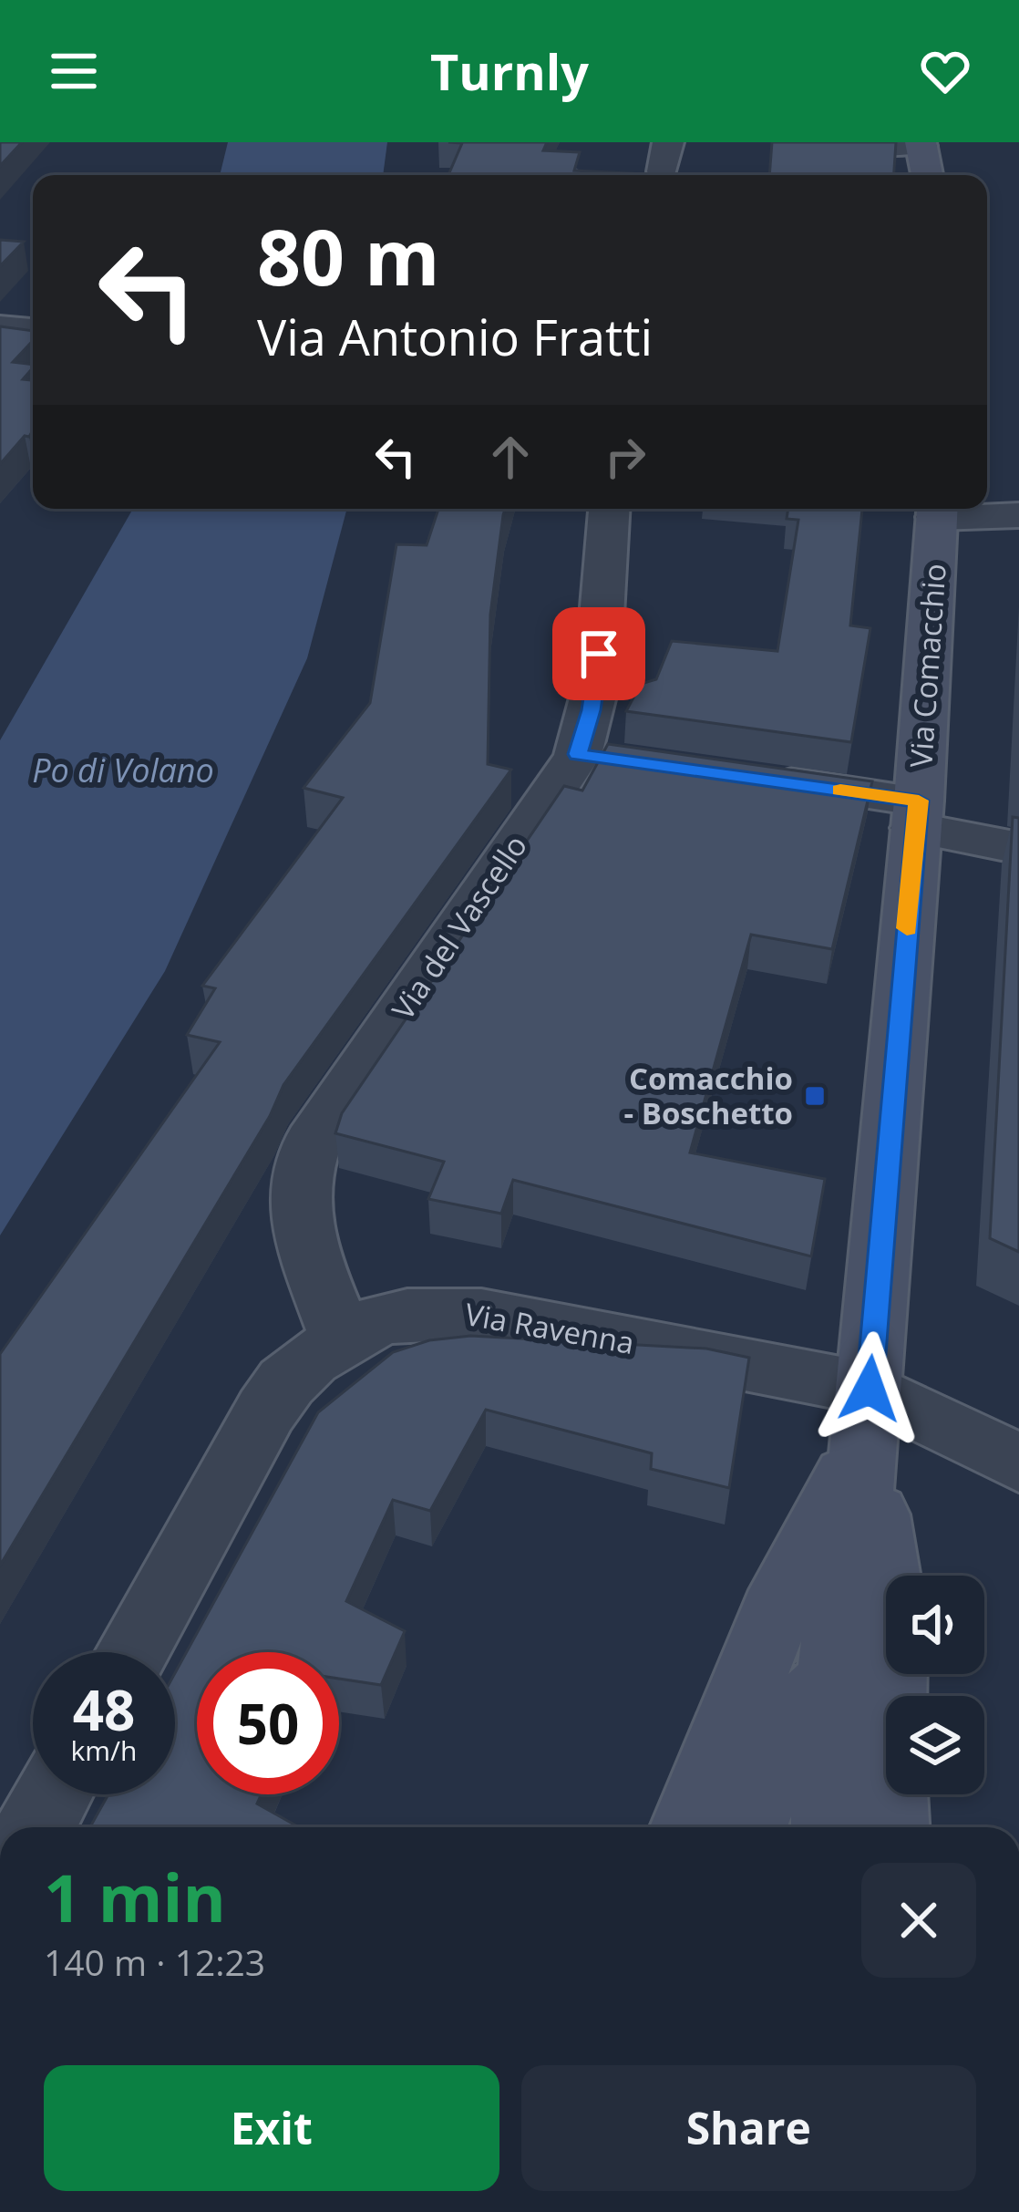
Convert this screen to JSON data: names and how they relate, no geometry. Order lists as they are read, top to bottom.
{
  "streets": {
    "main road": ["Via Comacchio"],
    "street": ["Via del Vascello", "Via Ravenna"]
  },
  "crossings": [
    ["Via Comacchio", "Via Ravenna"],
    ["Via del Vascello", "Via Ravenna"]
  ],
  "water": ["Po di Volano"],
  "places": {
    "transit": ["Comacchio - Boschetto"]
  },
  "page": {
    "header": "Turnly",
    "turn": ["80 m", "Via Antonio Fratti"],
    "speed": "48 km/h",
    "limit": "50",
    "heading": ["1 min", "140 m · 12:23"],
    "buttons": ["Exit", "Share"]
  }
}
